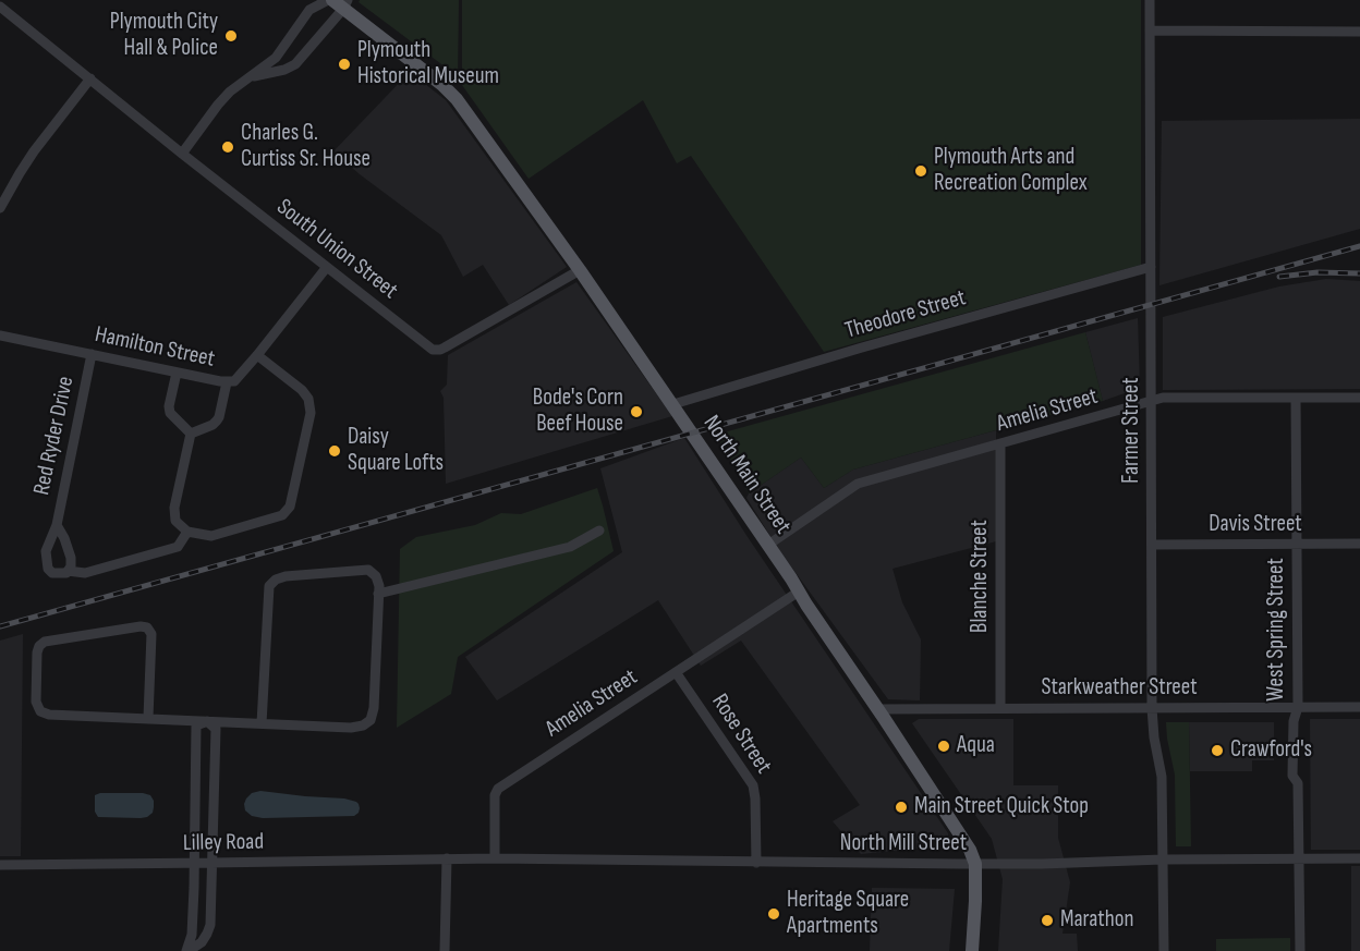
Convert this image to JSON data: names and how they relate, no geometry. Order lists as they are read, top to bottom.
{
  "streets": {
    "main road": ["North Main Street"],
    "street": [
      "South Union Street",
      "Theodore Street",
      "Hamilton Street",
      "Amelia Street",
      "Farmer Street",
      "Red Ryder Drive",
      "Davis Street",
      "Blanche Street",
      "West Spring Street",
      "Starkweather Street",
      "Rose Street",
      "Lilley Road",
      "North Mill Street"
    ]
  },
  "crossings": [
    ["South Union Street", "Hamilton Street"],
    ["South Union Street", "North Main Street"],
    ["Theodore Street", "Farmer Street"],
    ["Theodore Street", "North Main Street"],
    ["Hamilton Street", "Red Ryder Drive"],
    ["Amelia Street", "Farmer Street"],
    ["Amelia Street", "North Main Street"],
    ["Amelia Street", "Blanche Street"],
    ["Amelia Street", "West Spring Street"],
    ["Amelia Street", "Rose Street"],
    ["Amelia Street", "North Mill Street"],
    ["Farmer Street", "Davis Street"],
    ["Farmer Street", "Starkweather Street"],
    ["Farmer Street", "North Mill Street"],
    ["North Main Street", "Starkweather Street"],
    ["North Main Street", "North Mill Street"],
    ["Davis Street", "West Spring Street"],
    ["Blanche Street", "Starkweather Street"],
    ["West Spring Street", "Starkweather Street"],
    ["West Spring Street", "North Mill Street"],
    ["Rose Street", "North Mill Street"],
    ["Lilley Road", "North Mill Street"]
  ],
  "places": [
    "Plymouth City Hall & Police",
    "Plymouth Historical Museum",
    "Charles G. Curtiss Sr. House",
    "Plymouth Arts and Recreation Complex",
    "Bode's Corn Beef House",
    "Daisy Square Lofts",
    "Aqua",
    "Crawford's",
    "Main Street Quick Stop",
    "Heritage Square Apartments",
    "Marathon"
  ]
}
